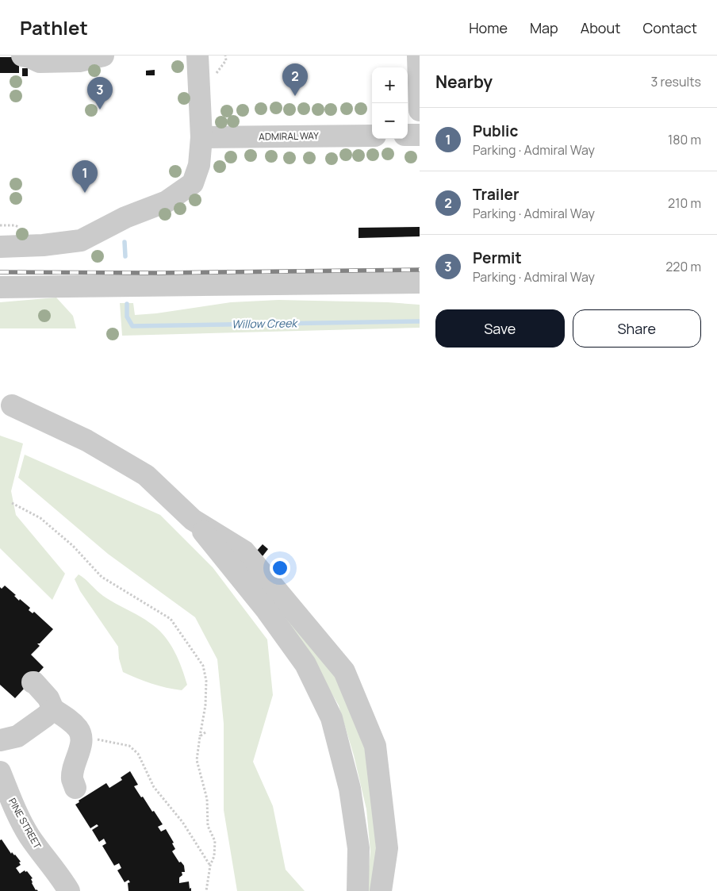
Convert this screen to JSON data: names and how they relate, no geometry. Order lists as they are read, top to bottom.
{
  "streets": {
    "street": ["ADMIRAL WAY", "PINE STREET"]
  },
  "water": ["Willow Creek"],
  "page": {
    "header": "Pathlet",
    "nav": [
      "Home",
      "Map",
      "About",
      "Contact"
    ],
    "heading": ["Nearby", "3 results"],
    "pins": ["2", "3", "1"],
    "map_buttons": ["+", "−"],
    "list": [
      {
        "mark": "1",
        "name": "Public",
        "note": "Parking · Admiral Way",
        "value": "180 m"
      },
      {
        "mark": "2",
        "name": "Trailer",
        "note": "Parking · Admiral Way",
        "value": "210 m"
      },
      {
        "mark": "3",
        "name": "Permit",
        "note": "Parking · Admiral Way",
        "value": "220 m"
      }
    ],
    "buttons": ["Save", "Share"]
  }
}
